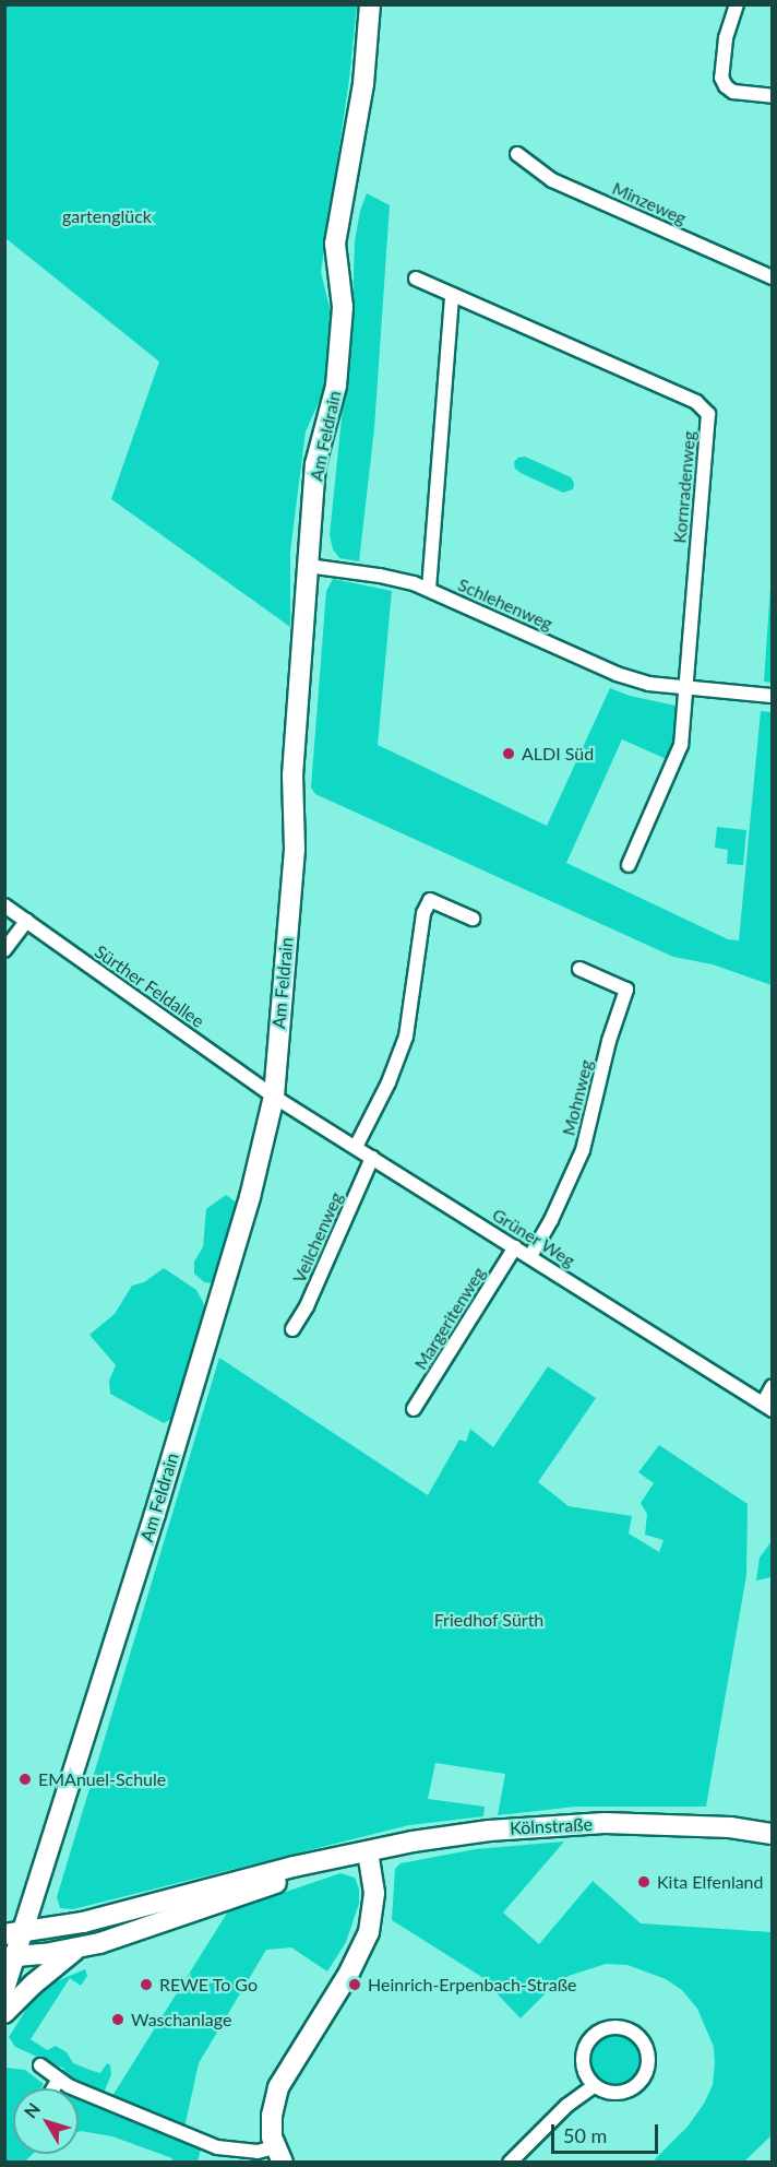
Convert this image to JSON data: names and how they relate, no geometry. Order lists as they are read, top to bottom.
{
  "streets": {
    "street": [
      "Minzeweg",
      "Am Feldrain",
      "Kornradenweg",
      "Schlehenweg",
      "Sürther Feldallee",
      "Mohnweg",
      "Veilchenweg",
      "Grüner Weg",
      "Margeritenweg",
      "Kölnstraße"
    ]
  },
  "crossings": [
    ["Am Feldrain", "Schlehenweg"],
    ["Am Feldrain", "Sürther Feldallee"],
    ["Am Feldrain", "Grüner Weg"],
    ["Am Feldrain", "Kölnstraße"],
    ["Kornradenweg", "Schlehenweg"],
    ["Sürther Feldallee", "Grüner Weg"],
    ["Mohnweg", "Grüner Weg"],
    ["Veilchenweg", "Grüner Weg"],
    ["Grüner Weg", "Margeritenweg"]
  ],
  "parks": ["gartenglück", "Friedhof Sürth"],
  "places": [
    "ALDI Süd",
    "EMAnuel-Schule",
    "Kita Elfenland",
    "REWE To Go",
    "Heinrich-Erpenbach-Straße",
    "Waschanlage"
  ],
  "scale_bar": "50 m",
  "north": "top left"
}
